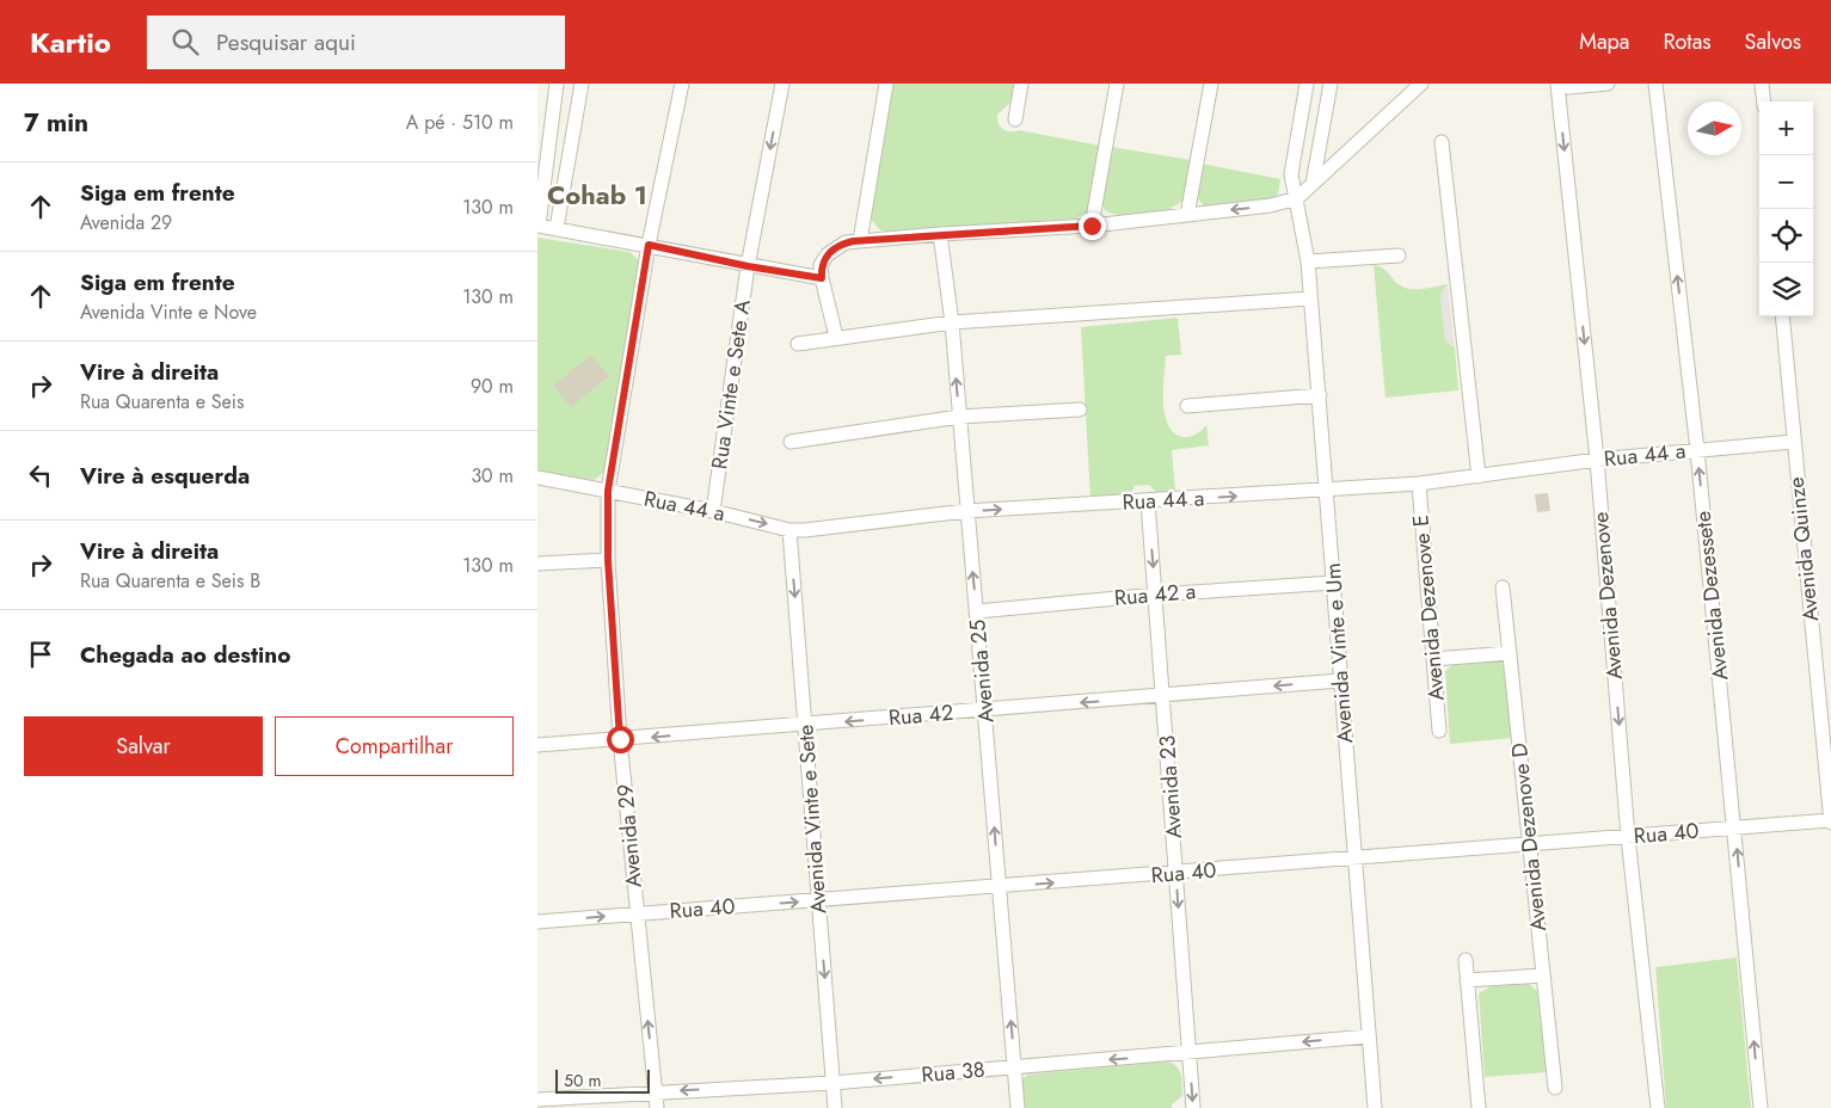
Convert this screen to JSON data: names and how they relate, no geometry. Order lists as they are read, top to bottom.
{
  "streets": {
    "street": [
      "Rua Vinte e Sete A",
      "Rua 44 a",
      "Avenida Quinze",
      "Rua 42 a",
      "Avenida Dezenove",
      "Avenida Dezessete",
      "Avenida Dezenove E",
      "Avenida Vinte e Um",
      "Avenida 25",
      "Rua 42",
      "Avenida 23",
      "Avenida Vinte e Sete",
      "Rua 40",
      "Avenida 29",
      "Avenida Dezenove D",
      "Rua 38"
    ]
  },
  "crossings": [
    ["Rua Vinte e Sete A", "Rua 44 a"],
    ["Rua 44 a", "Avenida Quinze"],
    ["Rua 44 a", "Avenida Dezenove"],
    ["Rua 44 a", "Avenida Dezessete"],
    ["Rua 44 a", "Avenida Dezenove E"],
    ["Rua 44 a", "Avenida Vinte e Um"],
    ["Rua 44 a", "Avenida 25"],
    ["Rua 44 a", "Avenida 23"],
    ["Rua 44 a", "Avenida Vinte e Sete"],
    ["Rua 44 a", "Avenida 29"],
    ["Avenida Quinze", "Rua 40"],
    ["Rua 42 a", "Avenida Vinte e Um"],
    ["Rua 42 a", "Avenida 25"],
    ["Rua 42 a", "Avenida 23"],
    ["Avenida Dezenove", "Rua 40"],
    ["Avenida Dezessete", "Rua 40"],
    ["Avenida Vinte e Um", "Rua 42"],
    ["Avenida Vinte e Um", "Rua 40"],
    ["Avenida Vinte e Um", "Rua 38"],
    ["Avenida 25", "Rua 42"],
    ["Avenida 25", "Rua 40"],
    ["Avenida 25", "Rua 38"],
    ["Rua 42", "Avenida 23"],
    ["Rua 42", "Avenida Vinte e Sete"],
    ["Rua 42", "Avenida 29"],
    ["Avenida 23", "Rua 40"],
    ["Avenida 23", "Rua 38"],
    ["Avenida Vinte e Sete", "Rua 40"],
    ["Avenida Vinte e Sete", "Rua 38"],
    ["Rua 40", "Avenida 29"],
    ["Rua 40", "Avenida Dezenove D"],
    ["Avenida 29", "Rua 38"]
  ],
  "one_way": [
    "Avenida Dezenove",
    "Avenida Dezessete",
    "Avenida 25",
    "Rua 42",
    "Avenida 23",
    "Avenida Vinte e Sete",
    "Rua 40",
    "Rua 38"
  ],
  "districts": ["Cohab 1"],
  "scale_bar": "50 m",
  "north": "right",
  "page": {
    "header": "Kartio",
    "search": "Pesquisar aqui",
    "nav": ["Mapa", "Rotas", "Salvos"],
    "heading": ["7 min", "A pé · 510 m"],
    "map_buttons": ["+", "−"],
    "list": [
      ["Siga em frente", "Avenida 29", "130 m"],
      ["Siga em frente", "Avenida Vinte e Nove", "130 m"],
      ["Vire à direita", "Rua Quarenta e Seis", "90 m"],
      ["Vire à esquerda", "30 m"],
      ["Vire à direita", "Rua Quarenta e Seis B", "130 m"],
      "Chegada ao destino"
    ],
    "buttons": ["Salvar", "Compartilhar"],
    "scale": "50 m"
  }
}
